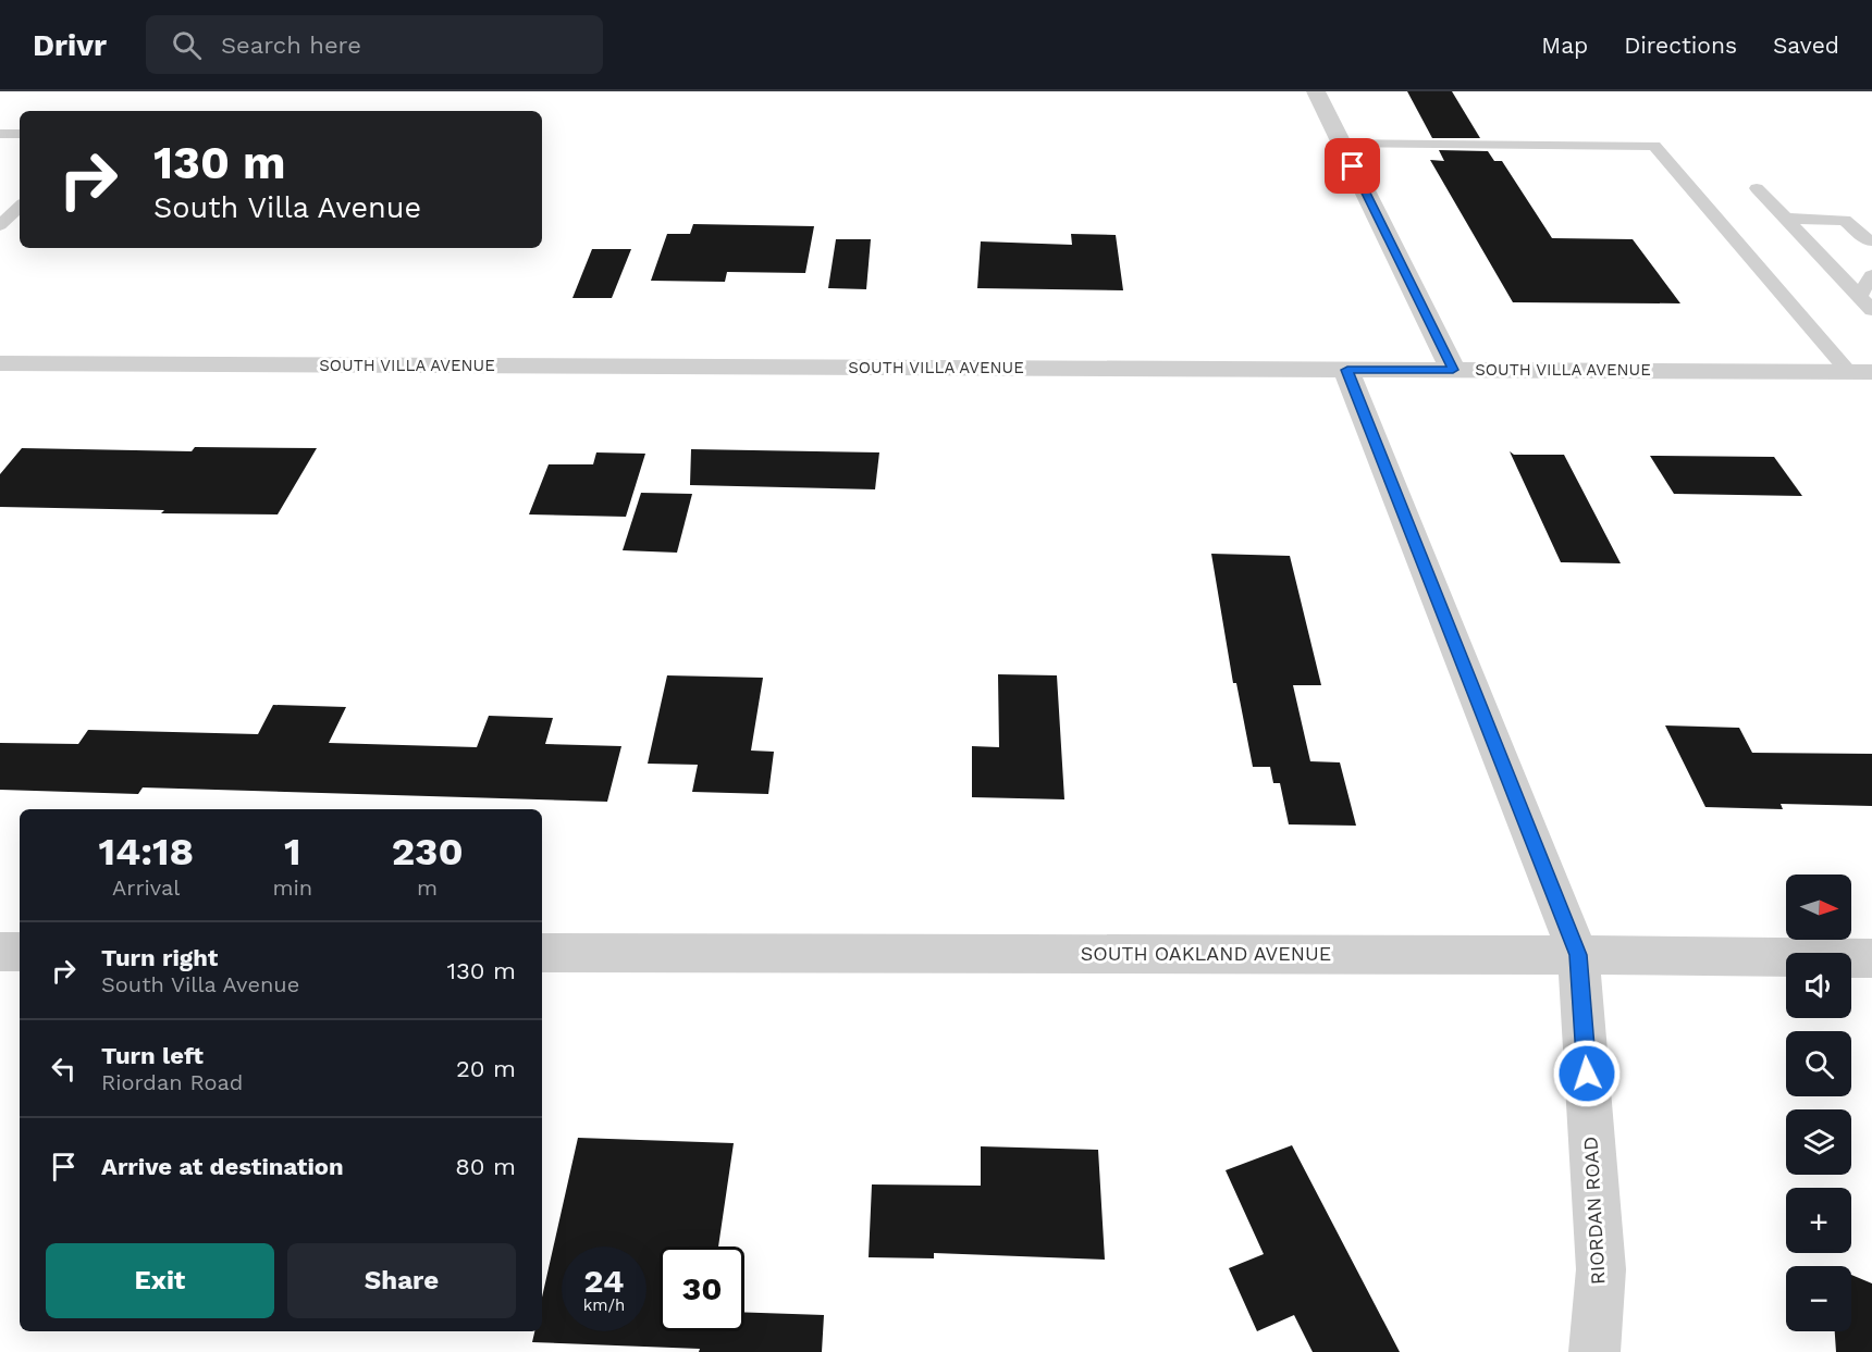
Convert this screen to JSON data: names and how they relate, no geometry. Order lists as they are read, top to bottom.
{
  "streets": {
    "street": ["SOUTH VILLA AVENUE", "SOUTH OAKLAND AVENUE", "RIORDAN ROAD"]
  },
  "crossings": [
    ["SOUTH VILLA AVENUE", "RIORDAN ROAD"],
    ["SOUTH OAKLAND AVENUE", "RIORDAN ROAD"]
  ],
  "north": "right",
  "page": {
    "header": "Drivr",
    "search": "Search here",
    "nav": ["Map", "Directions", "Saved"],
    "turn": ["130 m", "South Villa Avenue"],
    "eta": [
      "14:18",
      "Arrival",
      "1",
      "min",
      "230",
      "m"
    ],
    "map_buttons": ["+", "−"],
    "list": [
      {
        "name": "Turn right",
        "note": "South Villa Avenue",
        "value": "130 m"
      },
      {
        "name": "Turn left",
        "note": "Riordan Road",
        "value": "20 m"
      },
      {
        "name": "Arrive at destination",
        "value": "80 m"
      }
    ],
    "buttons": ["Exit", "Share"],
    "speed": "24 km/h",
    "limit": "30"
  }
}
